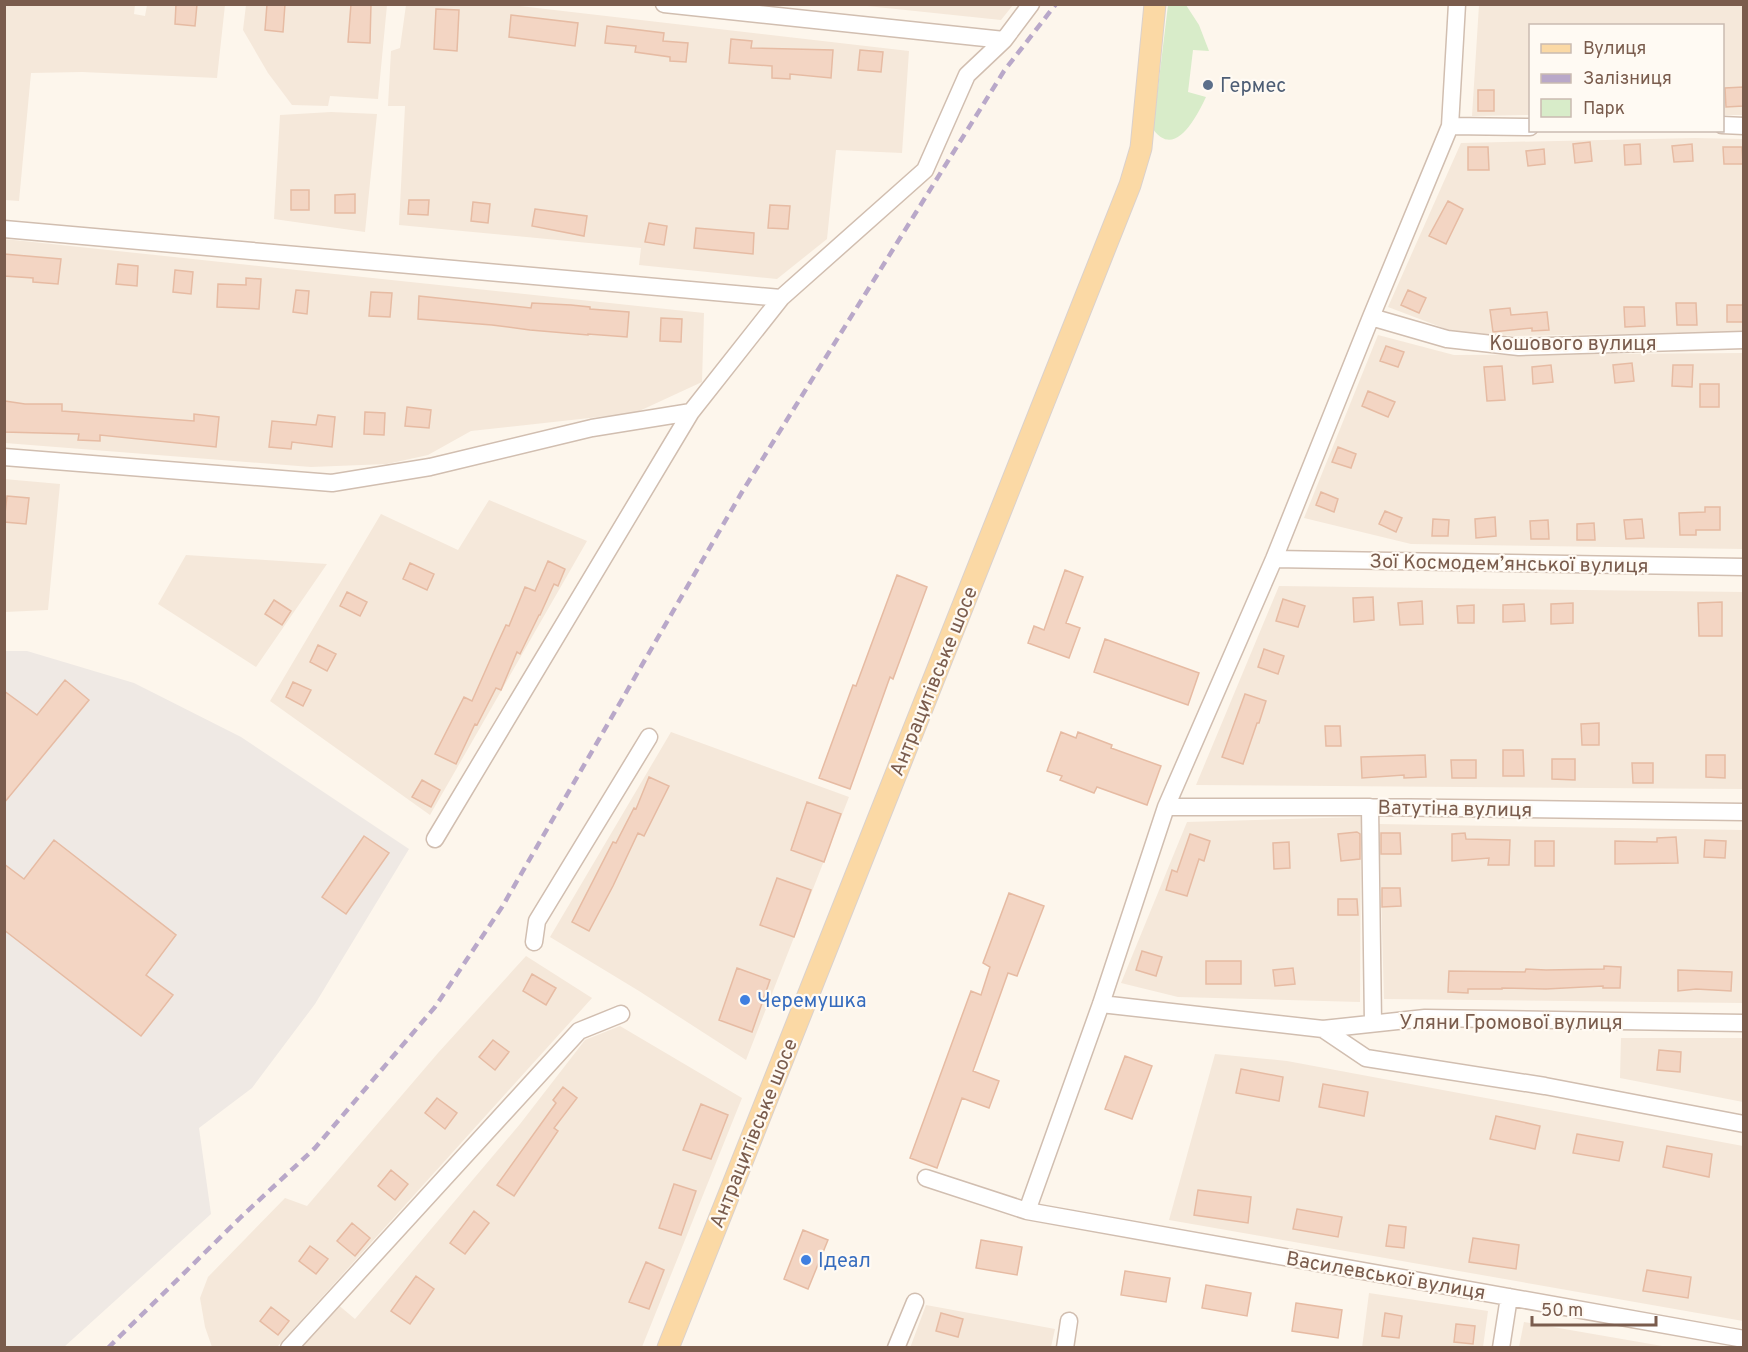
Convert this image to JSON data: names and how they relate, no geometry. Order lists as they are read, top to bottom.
{
  "streets": {
    "main road": ["Антрацитівське шосе"],
    "street": [
      "Кошового вулиця",
      "Зої Космодем’янської вулиця",
      "Ватутіна вулиця",
      "Уляни Громової вулиця",
      "Василевської вулиця"
    ]
  },
  "places": ["Гермес", "Черемушка", "Ідеал"],
  "legend": ["Вулиця", "Залізниця", "Парк"],
  "scale_bar": "50 m"
}
